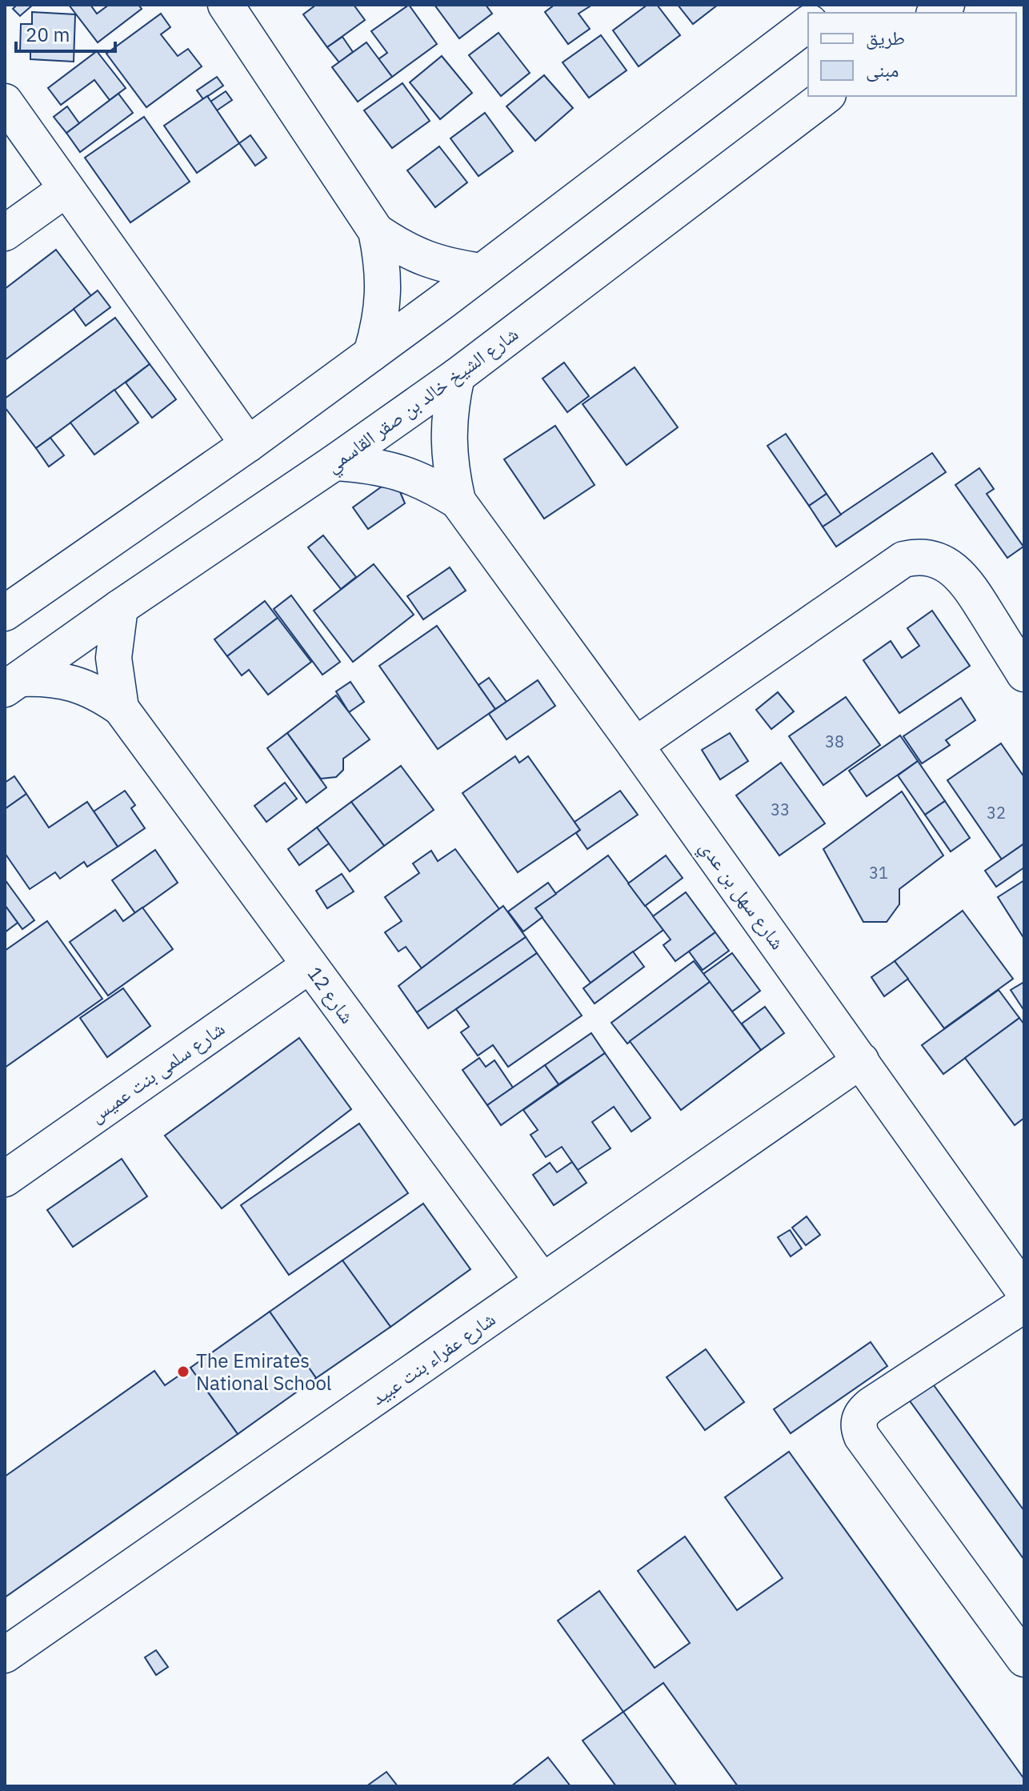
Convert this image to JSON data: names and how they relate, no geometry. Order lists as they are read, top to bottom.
{
  "streets": {
    "street": [
      "شارع الشيخ خالد بن صقر القاسمي",
      "شارع سهل بن عدي",
      "شارع 12",
      "شارع سلمى بنت عميس",
      "شارع عفراء بنت عبيد"
    ]
  },
  "crossings": [
    ["شارع الشيخ خالد بن صقر القاسمي", "شارع سهل بن عدي"],
    ["شارع الشيخ خالد بن صقر القاسمي", "شارع 12"],
    ["شارع سهل بن عدي", "شارع عفراء بنت عبيد"],
    ["شارع 12", "شارع سلمى بنت عميس"],
    ["شارع 12", "شارع عفراء بنت عبيد"]
  ],
  "places": ["The Emirates National School"],
  "house_numbers": [
    "38",
    "33",
    "32",
    "31"
  ],
  "legend": ["طريق", "مبنى"],
  "scale_bar": "20 m"
}
